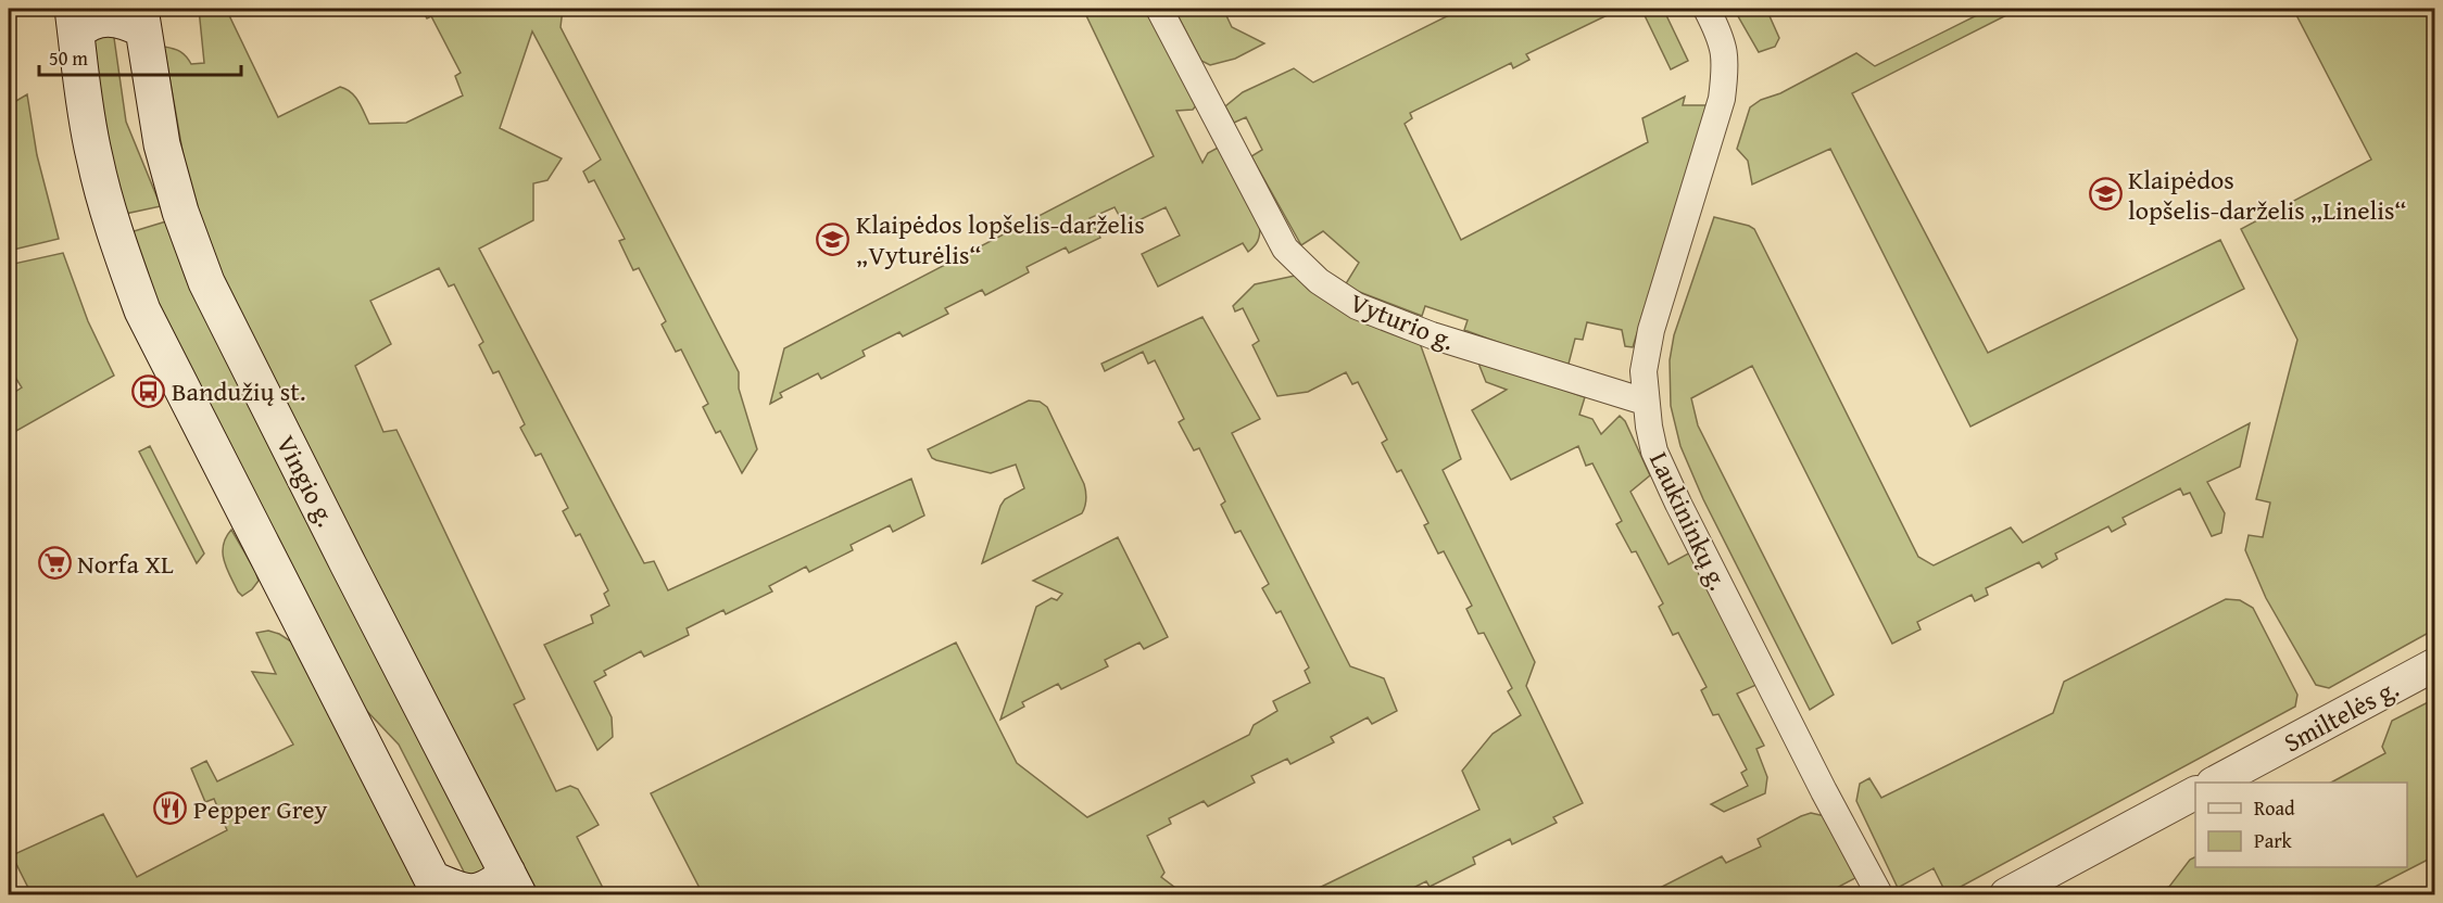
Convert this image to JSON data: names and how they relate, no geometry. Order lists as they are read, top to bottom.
{
  "streets": {
    "main road": ["Vingio g."],
    "street": ["Vyturio g.", "Laukininkų g.", "Smiltelės g."]
  },
  "crossings": [
    ["Vyturio g.", "Laukininkų g."]
  ],
  "places": {
    "school or university": ["Klaipėdos lopšelis-darželis „Linelis“", "Klaipėdos lopšelis-darželis „Vyturėlis“"],
    "bus stop": ["Bandužių st."],
    "supermarket": ["Norfa XL"],
    "restaurant": ["Pepper Grey"]
  },
  "legend": ["Road", "Park"],
  "scale_bar": "50 m"
}
